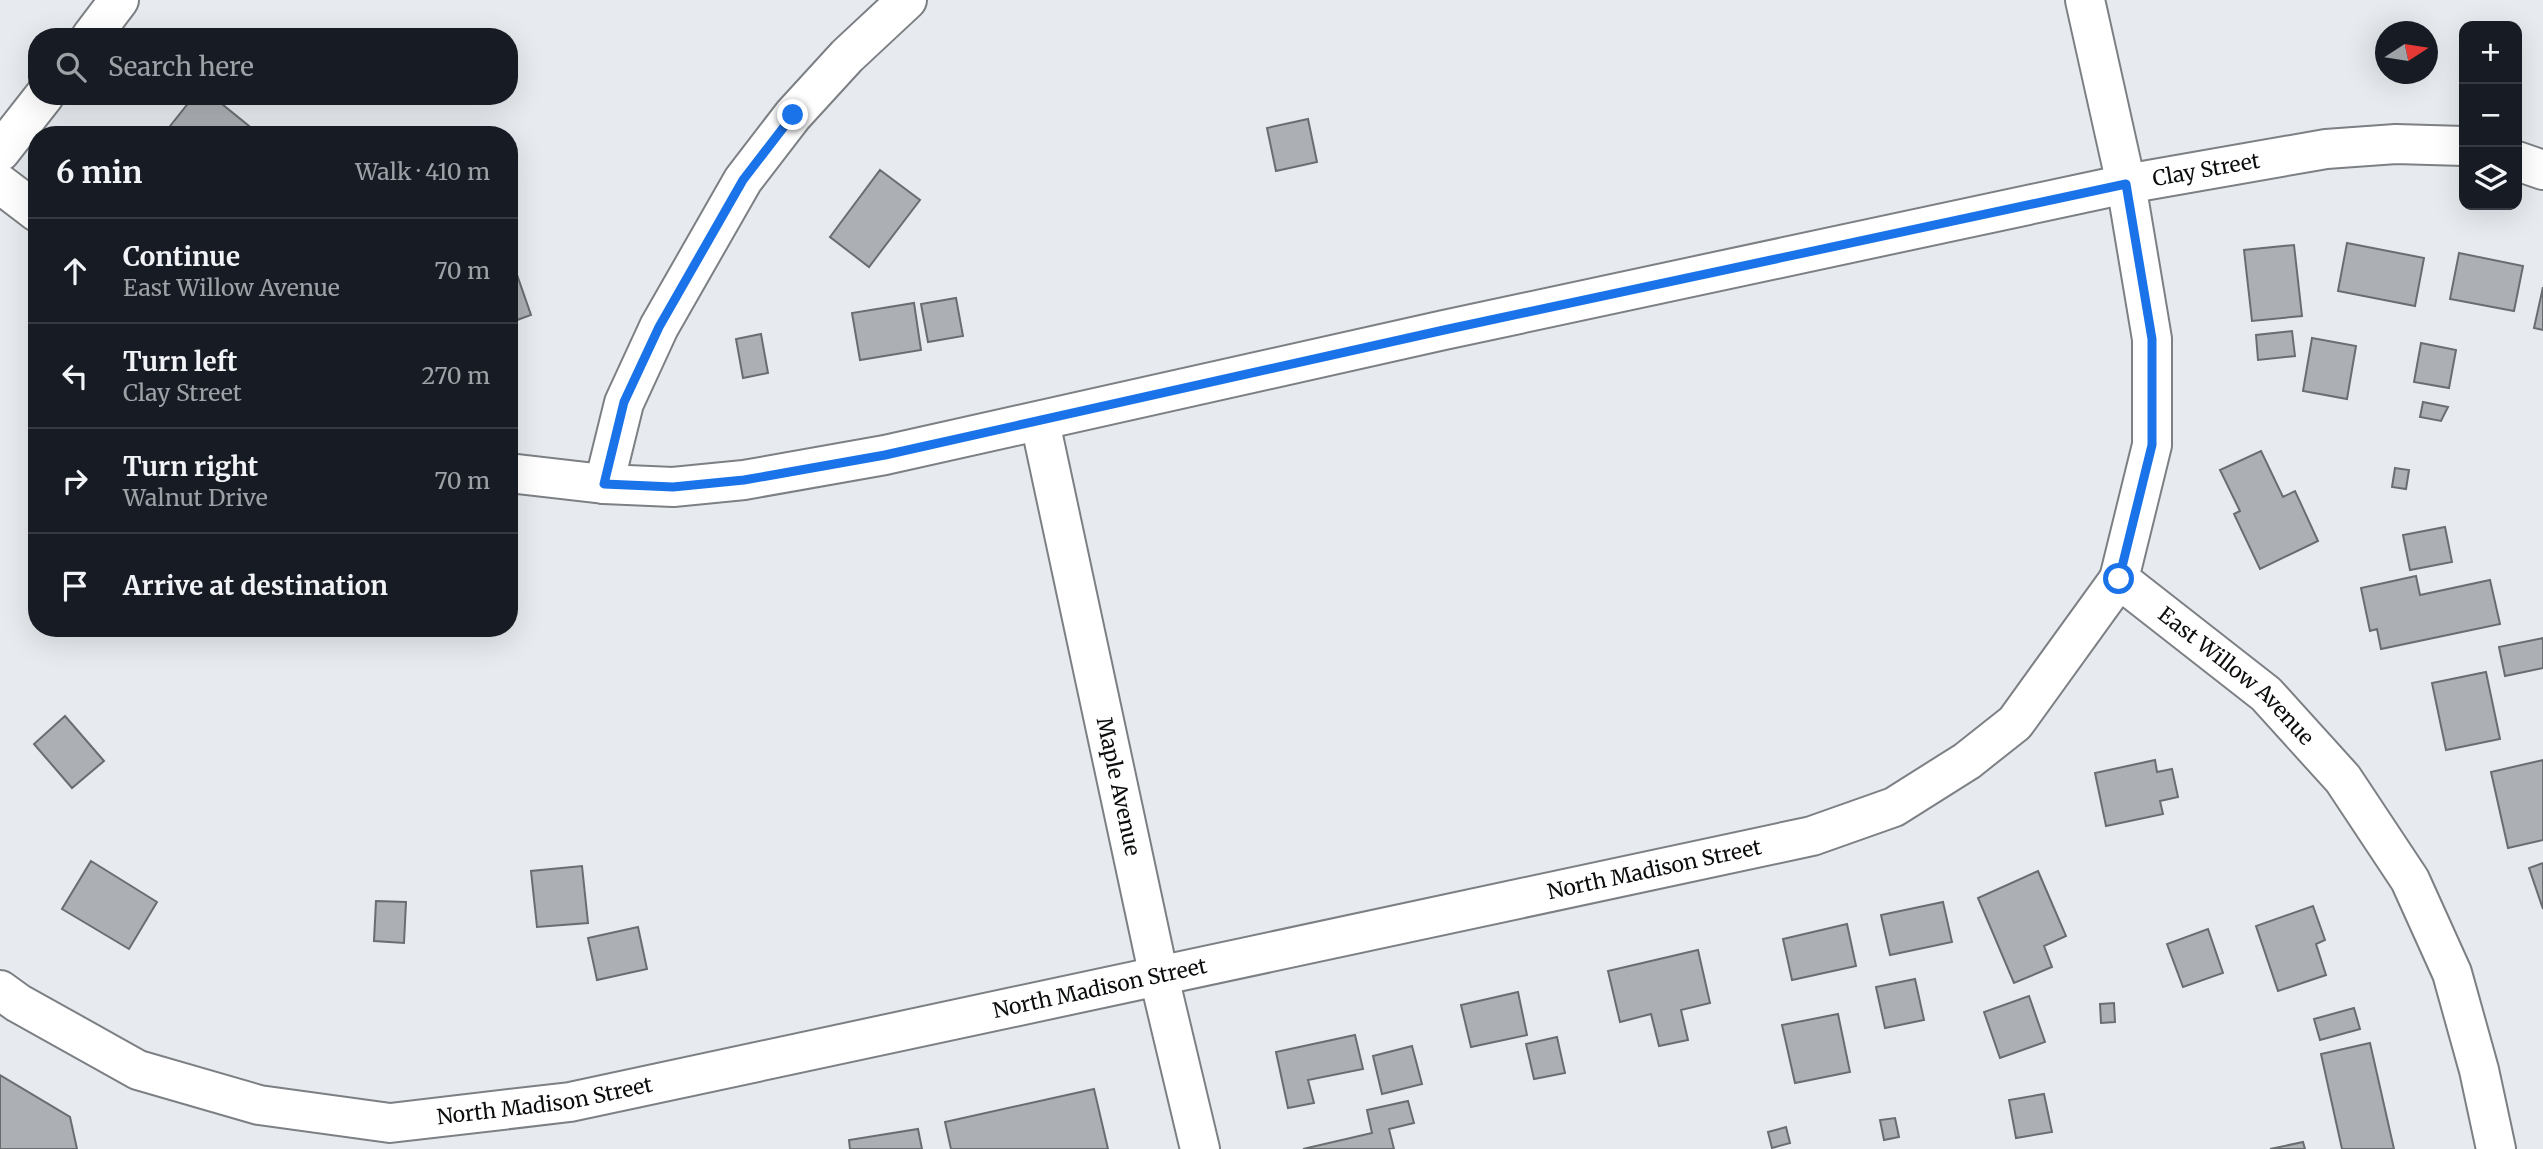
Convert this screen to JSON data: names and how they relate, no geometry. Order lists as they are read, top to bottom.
{
  "streets": {
    "street": [
      "Clay Street",
      "East Willow Avenue",
      "Maple Avenue",
      "North Madison Street"
    ]
  },
  "crossings": [
    ["Clay Street", "Maple Avenue"],
    ["East Willow Avenue", "North Madison Street"],
    ["Maple Avenue", "North Madison Street"]
  ],
  "north": "right",
  "page": {
    "map_buttons": ["+", "−"],
    "search": "Search here",
    "heading": ["6 min", "Walk · 410 m"],
    "list": [
      ["Continue", "East Willow Avenue", "70 m"],
      ["Turn left", "Clay Street", "270 m"],
      ["Turn right", "Walnut Drive", "70 m"],
      "Arrive at destination"
    ]
  }
}
